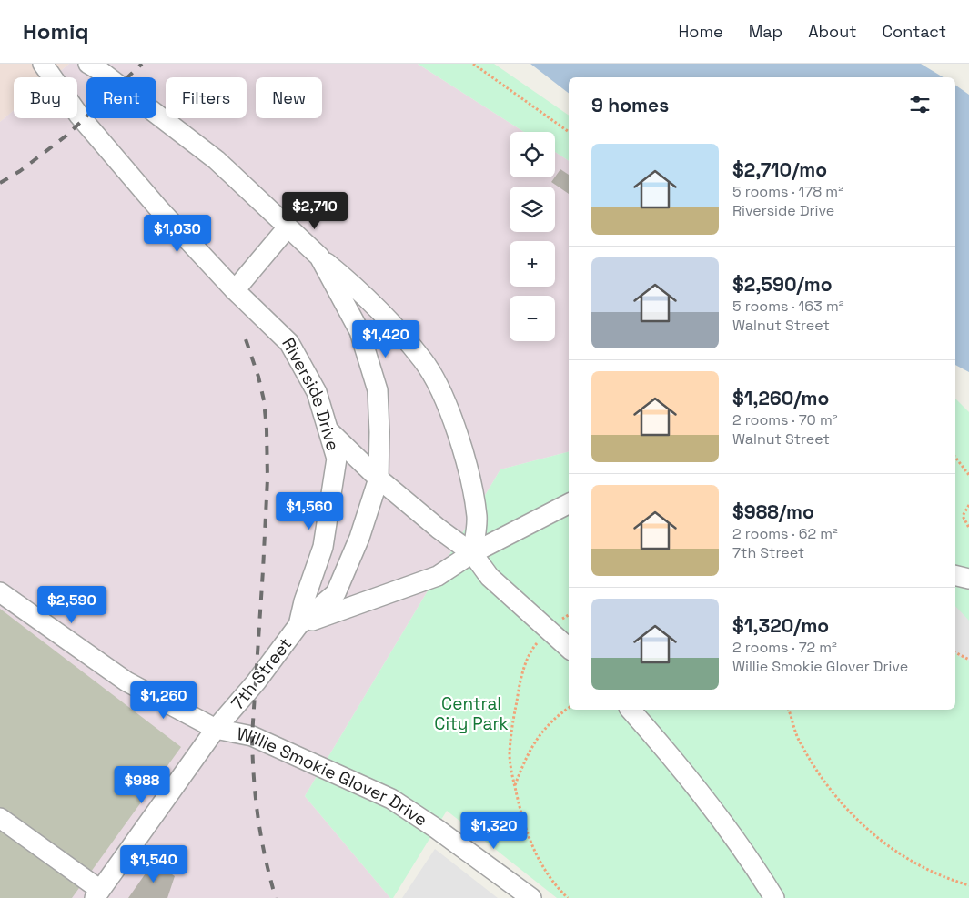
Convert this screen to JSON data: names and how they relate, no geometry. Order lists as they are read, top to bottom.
{
  "streets": {
    "street": ["Riverside Drive", "7th Street", "Willie Smokie Glover Drive"]
  },
  "crossings": [
    ["Riverside Drive", "7th Street"],
    ["7th Street", "Willie Smokie Glover Drive"]
  ],
  "parks": ["Central City Park"],
  "page": {
    "header": "Homiq",
    "nav": [
      "Home",
      "Map",
      "About",
      "Contact"
    ],
    "chip": [
      "Buy",
      "Rent",
      "Filters",
      "New"
    ],
    "heading": "9 homes",
    "map_buttons": ["+", "−"],
    "list": [
      {
        "name": "$2,710/mo",
        "note": "5 rooms · 178 m² · Riverside Drive"
      },
      {
        "name": "$2,590/mo",
        "note": "5 rooms · 163 m² · Walnut Street"
      },
      {
        "name": "$1,260/mo",
        "note": "2 rooms · 70 m² · Walnut Street"
      },
      {
        "name": "$988/mo",
        "note": "2 rooms · 62 m² · 7th Street"
      },
      {
        "name": "$1,320/mo",
        "note": "2 rooms · 72 m² · Willie Smokie Glover Drive"
      }
    ],
    "price": [
      "$2,710",
      "$1,030",
      "$1,420",
      "$1,560",
      "$2,590",
      "$1,260",
      "$988",
      "$1,320",
      "$1,540"
    ]
  }
}
